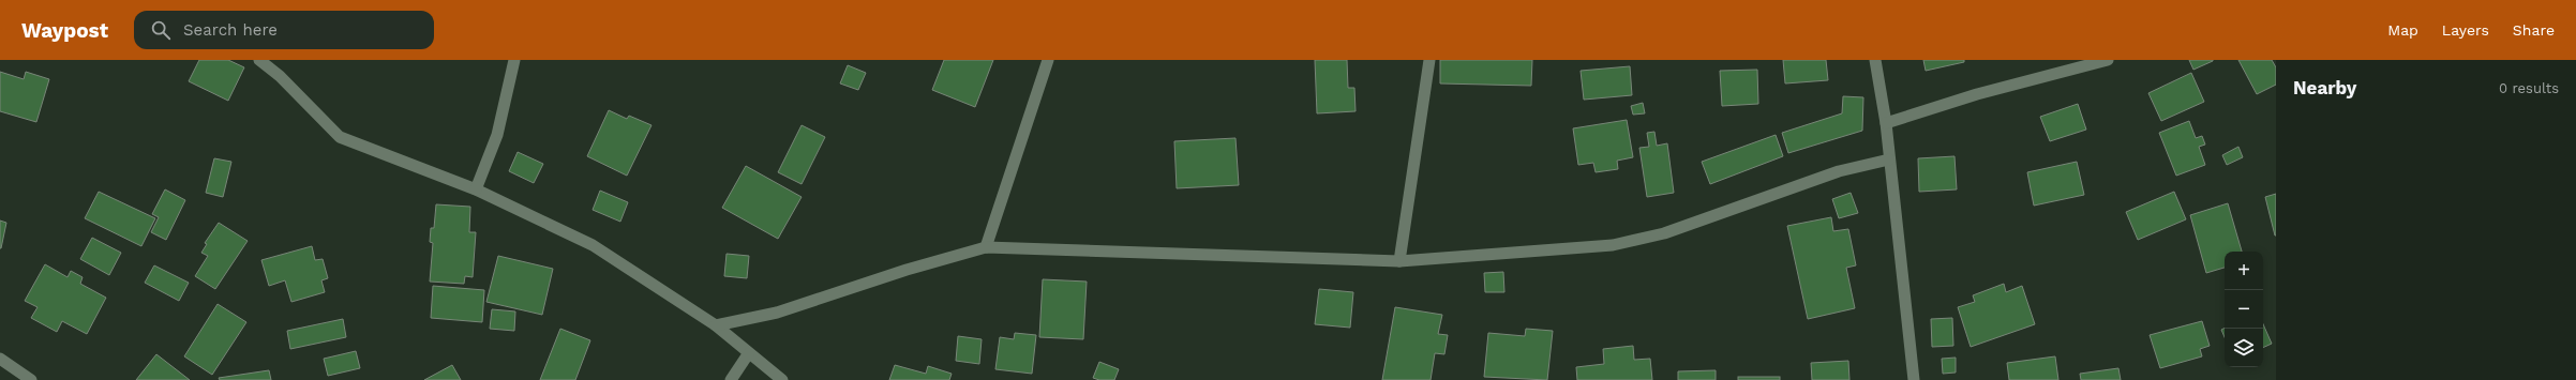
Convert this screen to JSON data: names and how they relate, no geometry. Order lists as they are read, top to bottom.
{
  "page": {
    "header": "Waypost",
    "search": "Search here",
    "nav": ["Map", "Layers", "Share"],
    "heading": ["Nearby", "0 results"],
    "map_buttons": ["+", "−"]
  }
}
